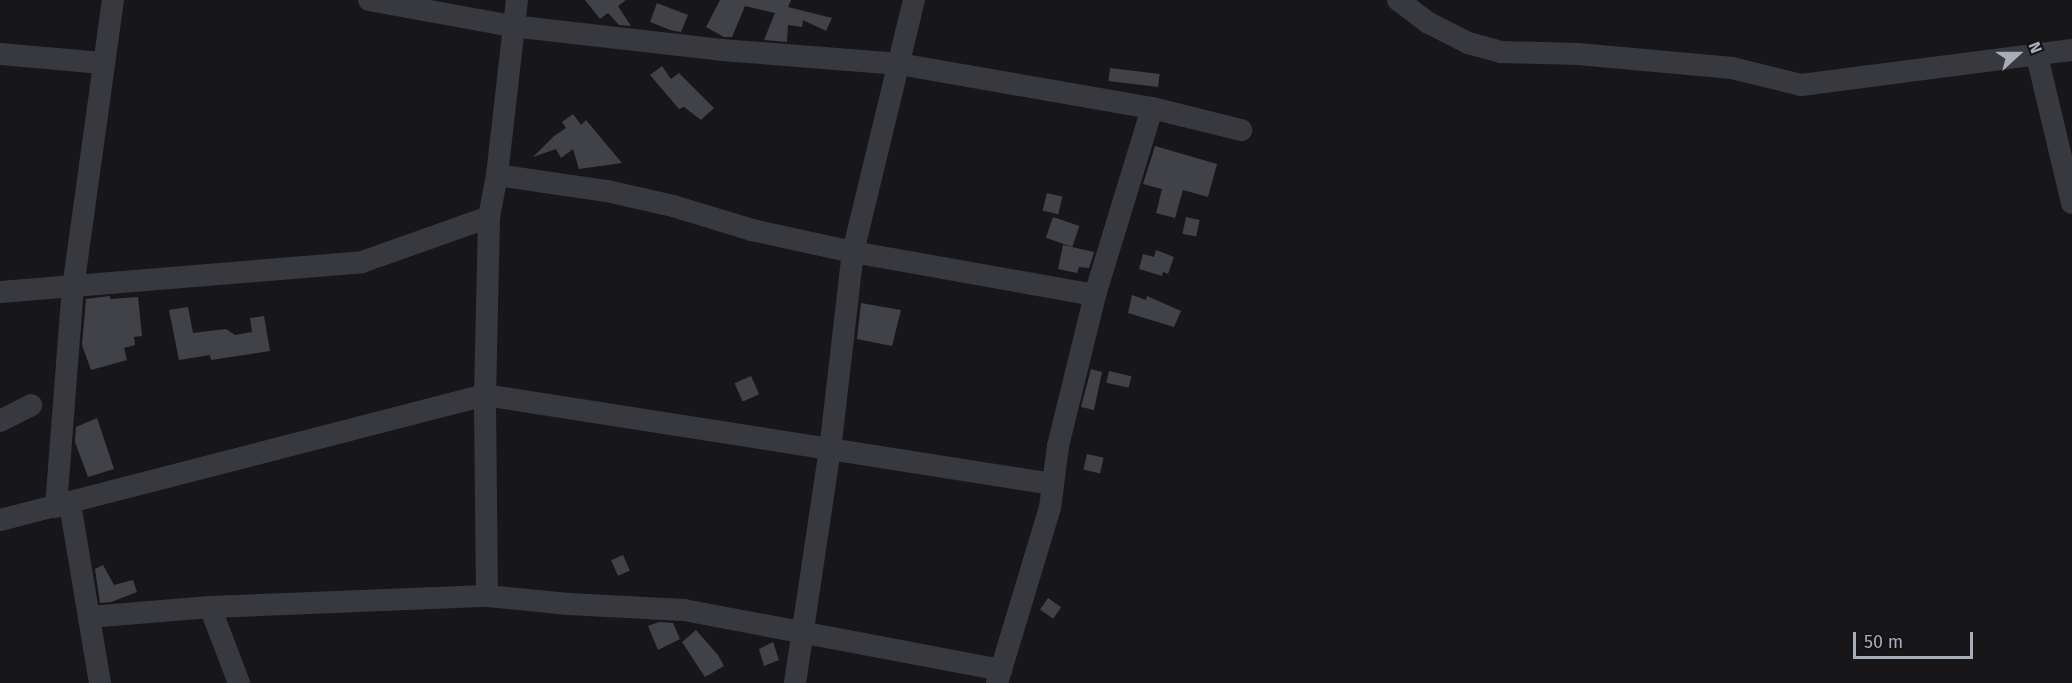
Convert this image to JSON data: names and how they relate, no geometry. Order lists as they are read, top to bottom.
{
  "scale_bar": "50 m",
  "north": "right"
}
